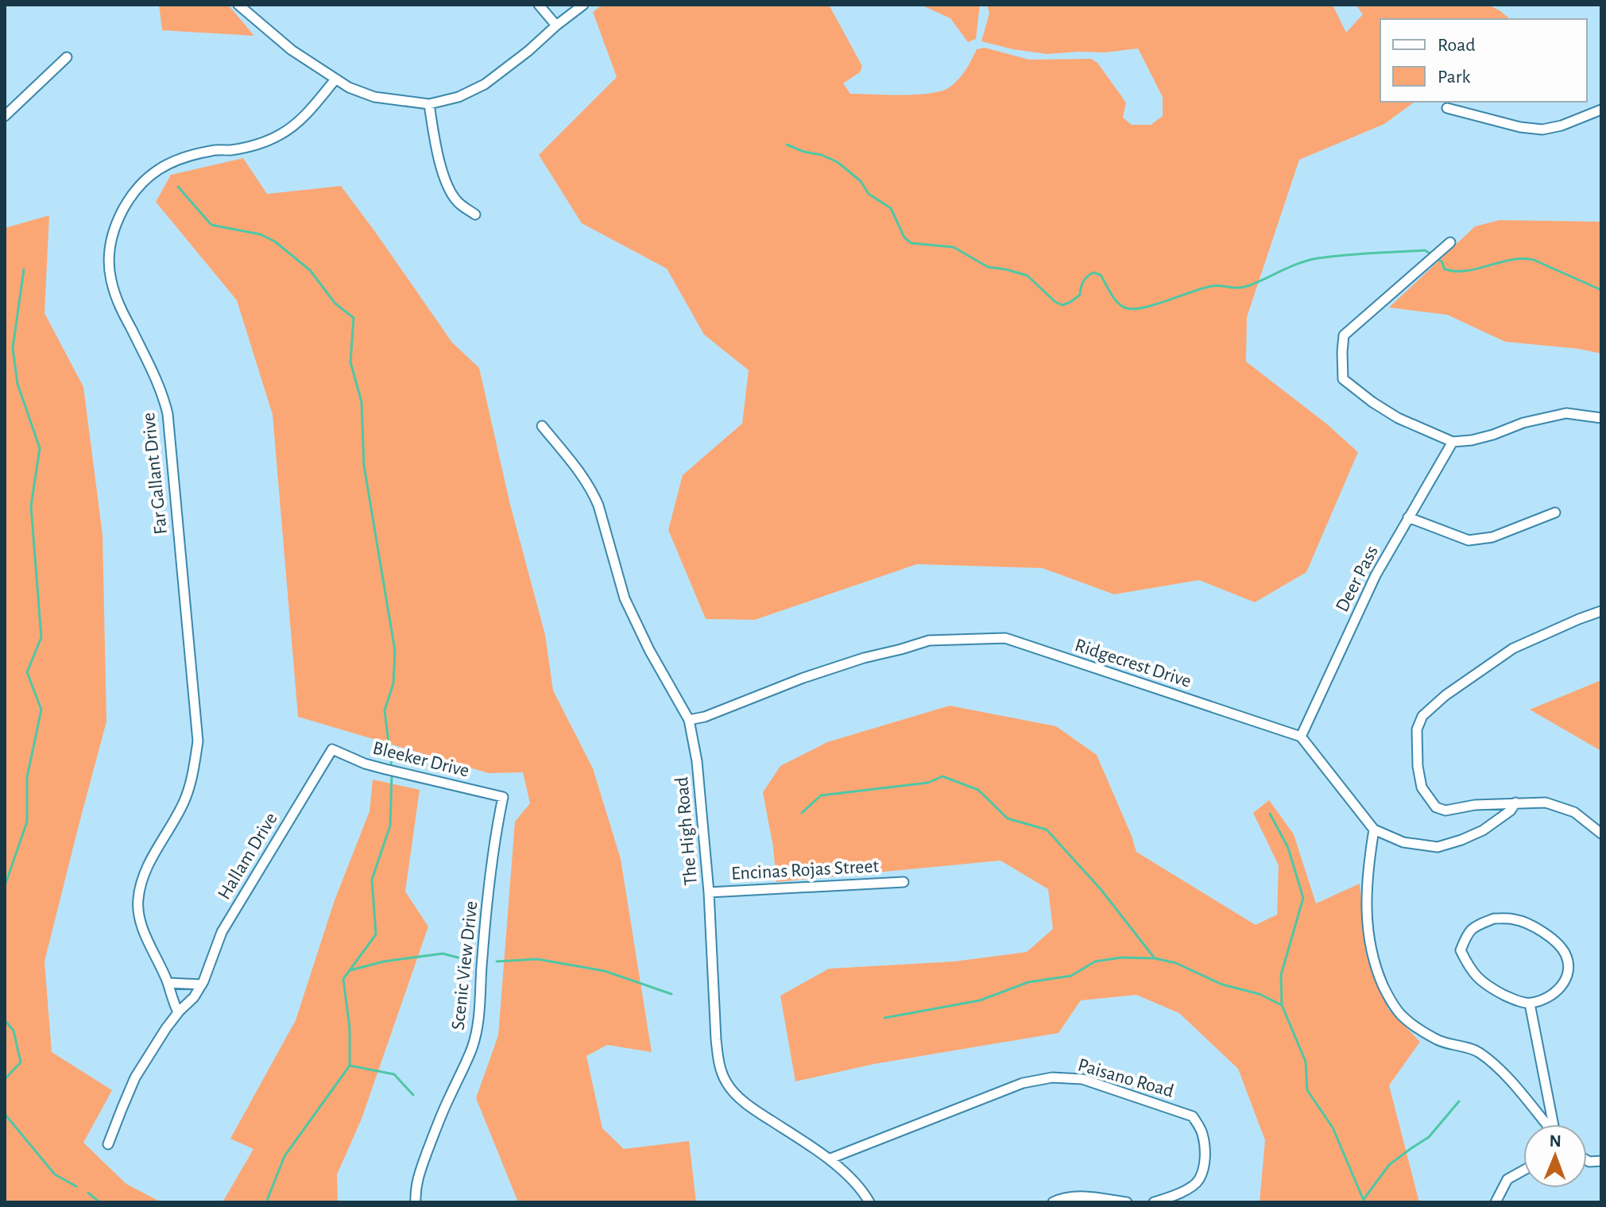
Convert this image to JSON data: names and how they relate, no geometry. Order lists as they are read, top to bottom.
{
  "streets": {
    "street": [
      "Far Gallant Drive",
      "Deer Pass",
      "Ridgecrest Drive",
      "Bleeker Drive",
      "The High Road",
      "Hallam Drive",
      "Encinas Rojas Street",
      "Scenic View Drive",
      "Paisano Road"
    ]
  },
  "crossings": [
    ["Deer Pass", "Ridgecrest Drive"],
    ["Ridgecrest Drive", "The High Road"],
    ["Bleeker Drive", "Hallam Drive"],
    ["Bleeker Drive", "Scenic View Drive"],
    ["The High Road", "Encinas Rojas Street"],
    ["The High Road", "Paisano Road"]
  ],
  "legend": ["Road", "Park"],
  "north": "top"
}
